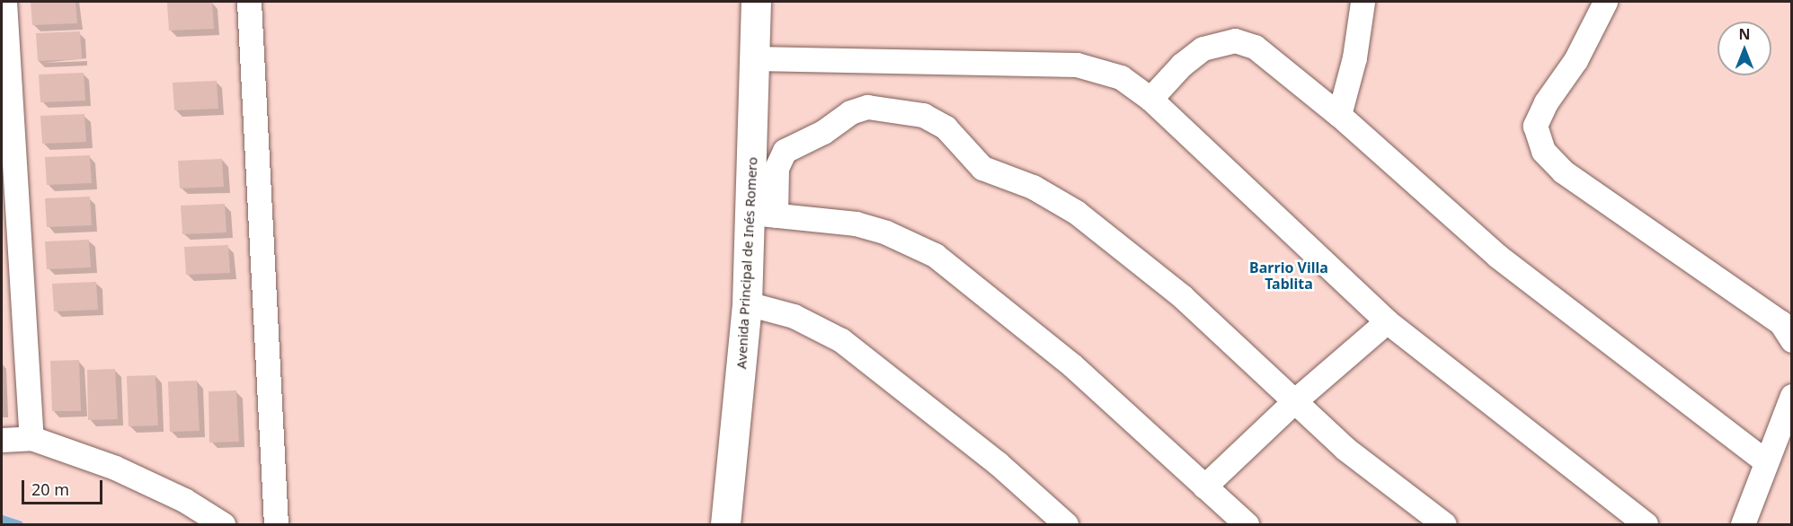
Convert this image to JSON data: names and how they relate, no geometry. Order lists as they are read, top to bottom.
{
  "streets": {
    "street": ["Avenida Principal de Inés Romero"]
  },
  "districts": ["Barrio Villa Tablita"],
  "scale_bar": "20 m",
  "north": "top"
}
